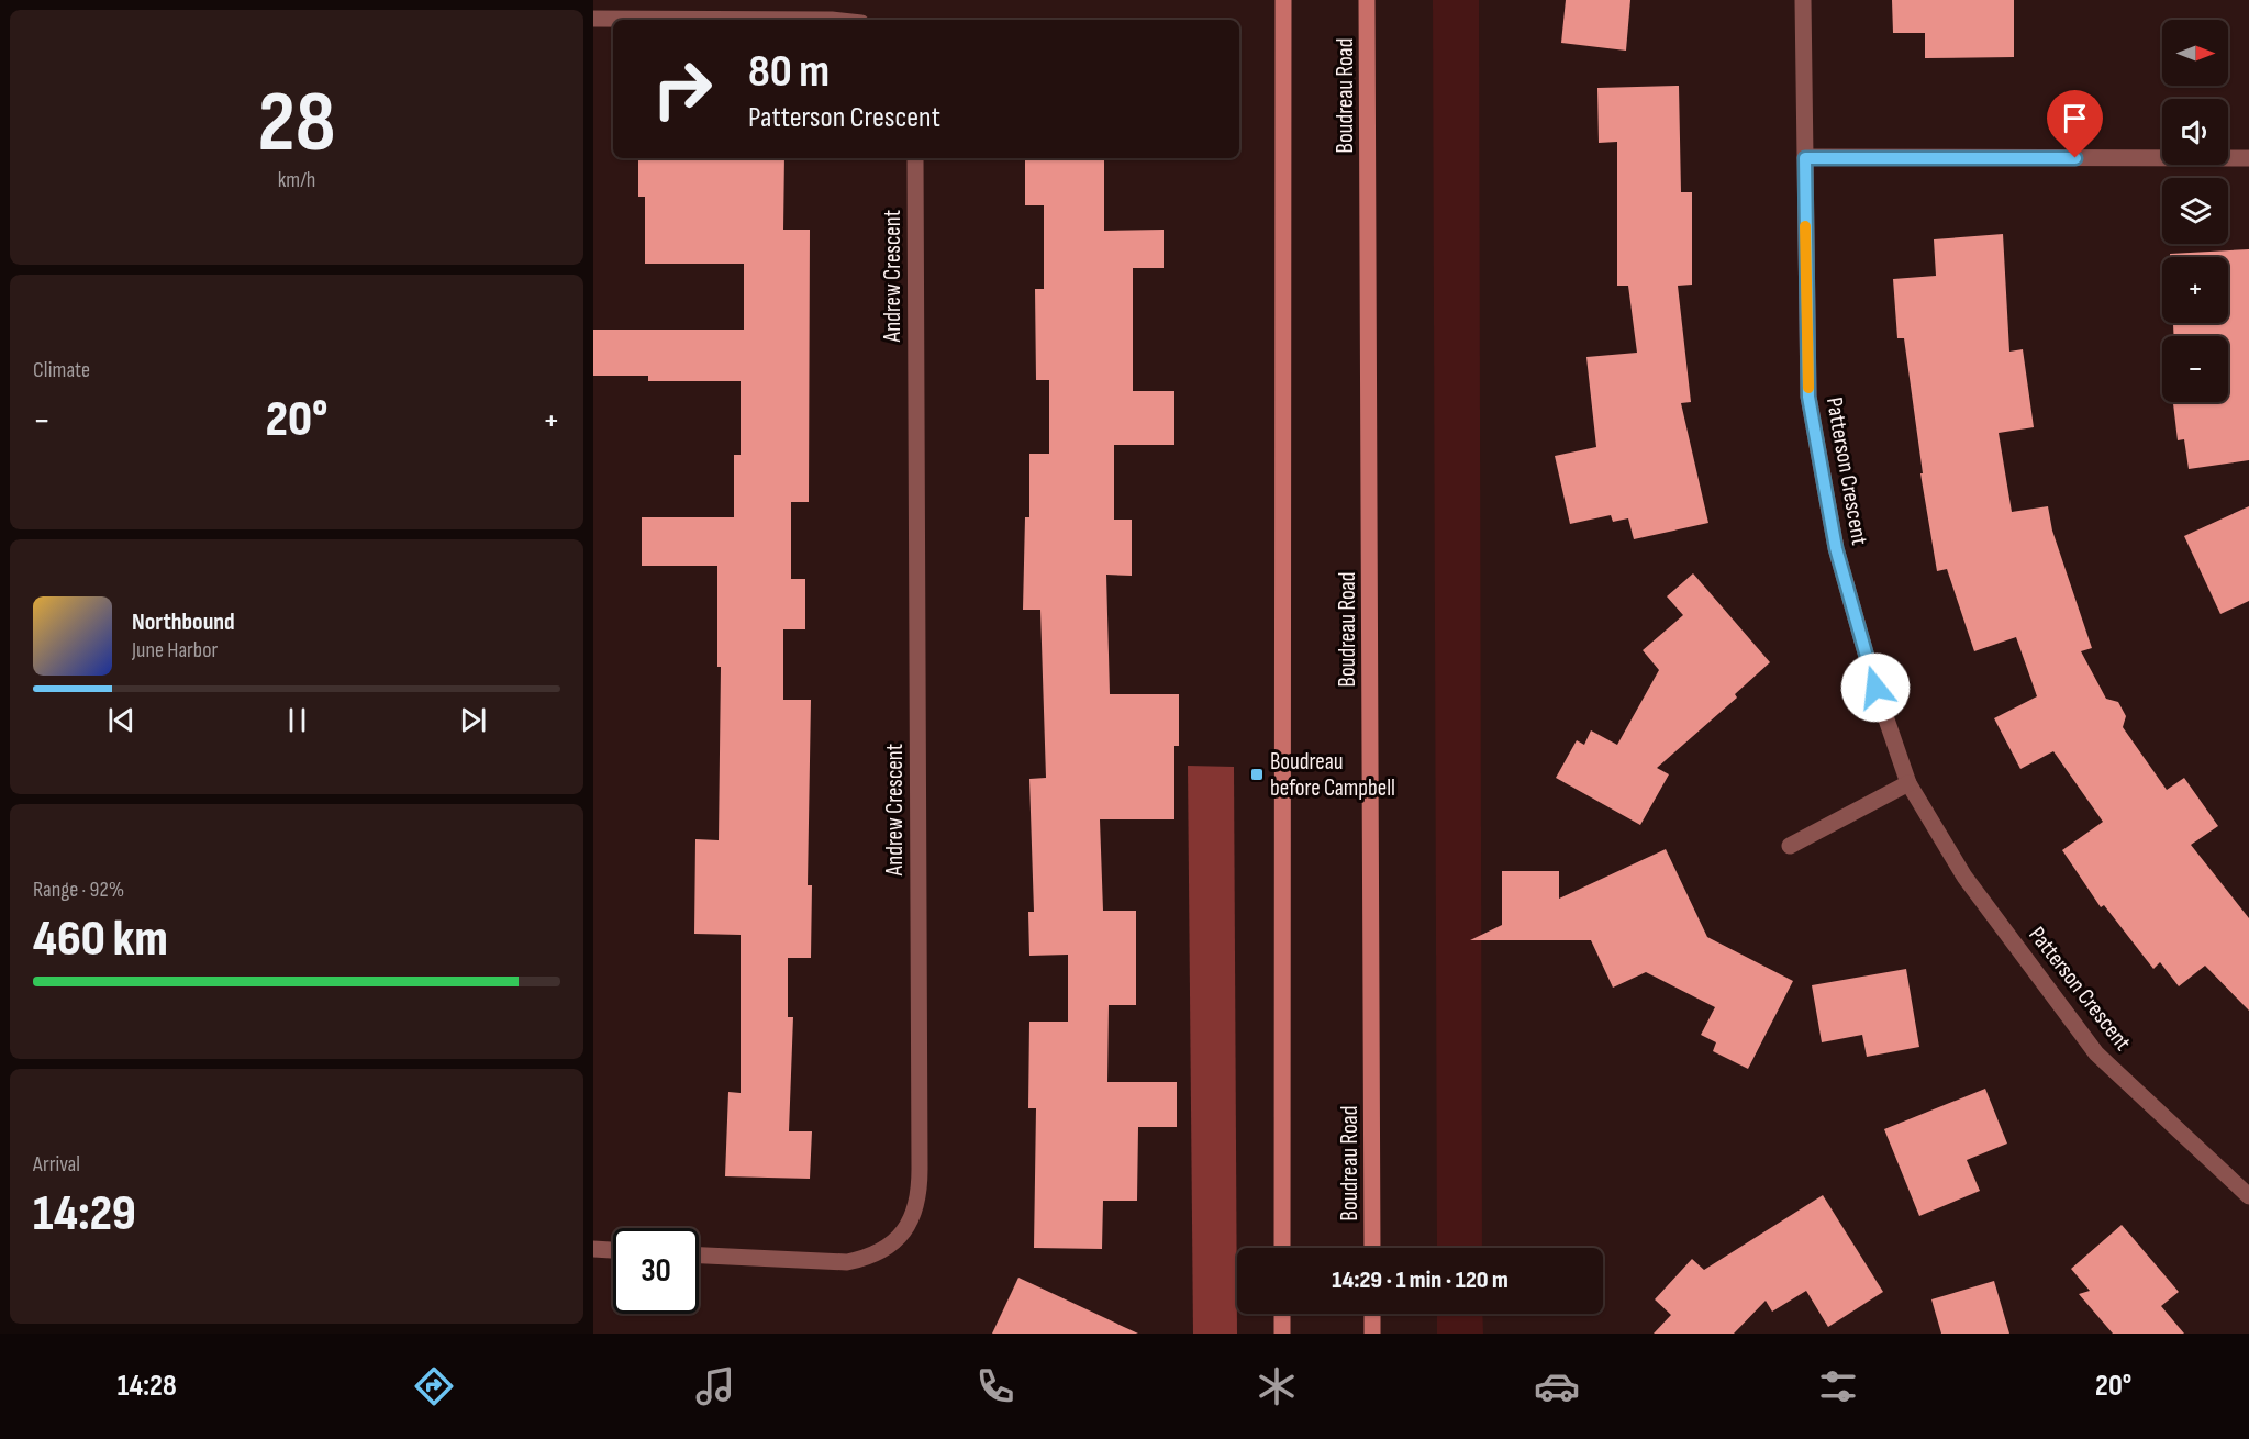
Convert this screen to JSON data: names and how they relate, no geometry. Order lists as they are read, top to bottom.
{
  "streets": {
    "main road": ["Boudreau Road"],
    "street": ["Andrew Crescent", "Patterson Crescent"]
  },
  "places": {
    "transit": ["Boudreau before Campbell"]
  },
  "north": "right",
  "page": {
    "tile": [
      ["28", "km/h"],
      "Climate",
      ["Range · 92%", "460 km"],
      ["Arrival", "14:29"]
    ],
    "map_buttons": ["+", "−"],
    "turn": ["80 m", "Patterson Crescent"],
    "heat": ["−", "20°", "+"],
    "song": ["Northbound", "June Harbor"],
    "limit": "30",
    "trip": "14:29 · 1 min · 120 m",
    "tabs": ["14:28", "20°"]
  }
}
